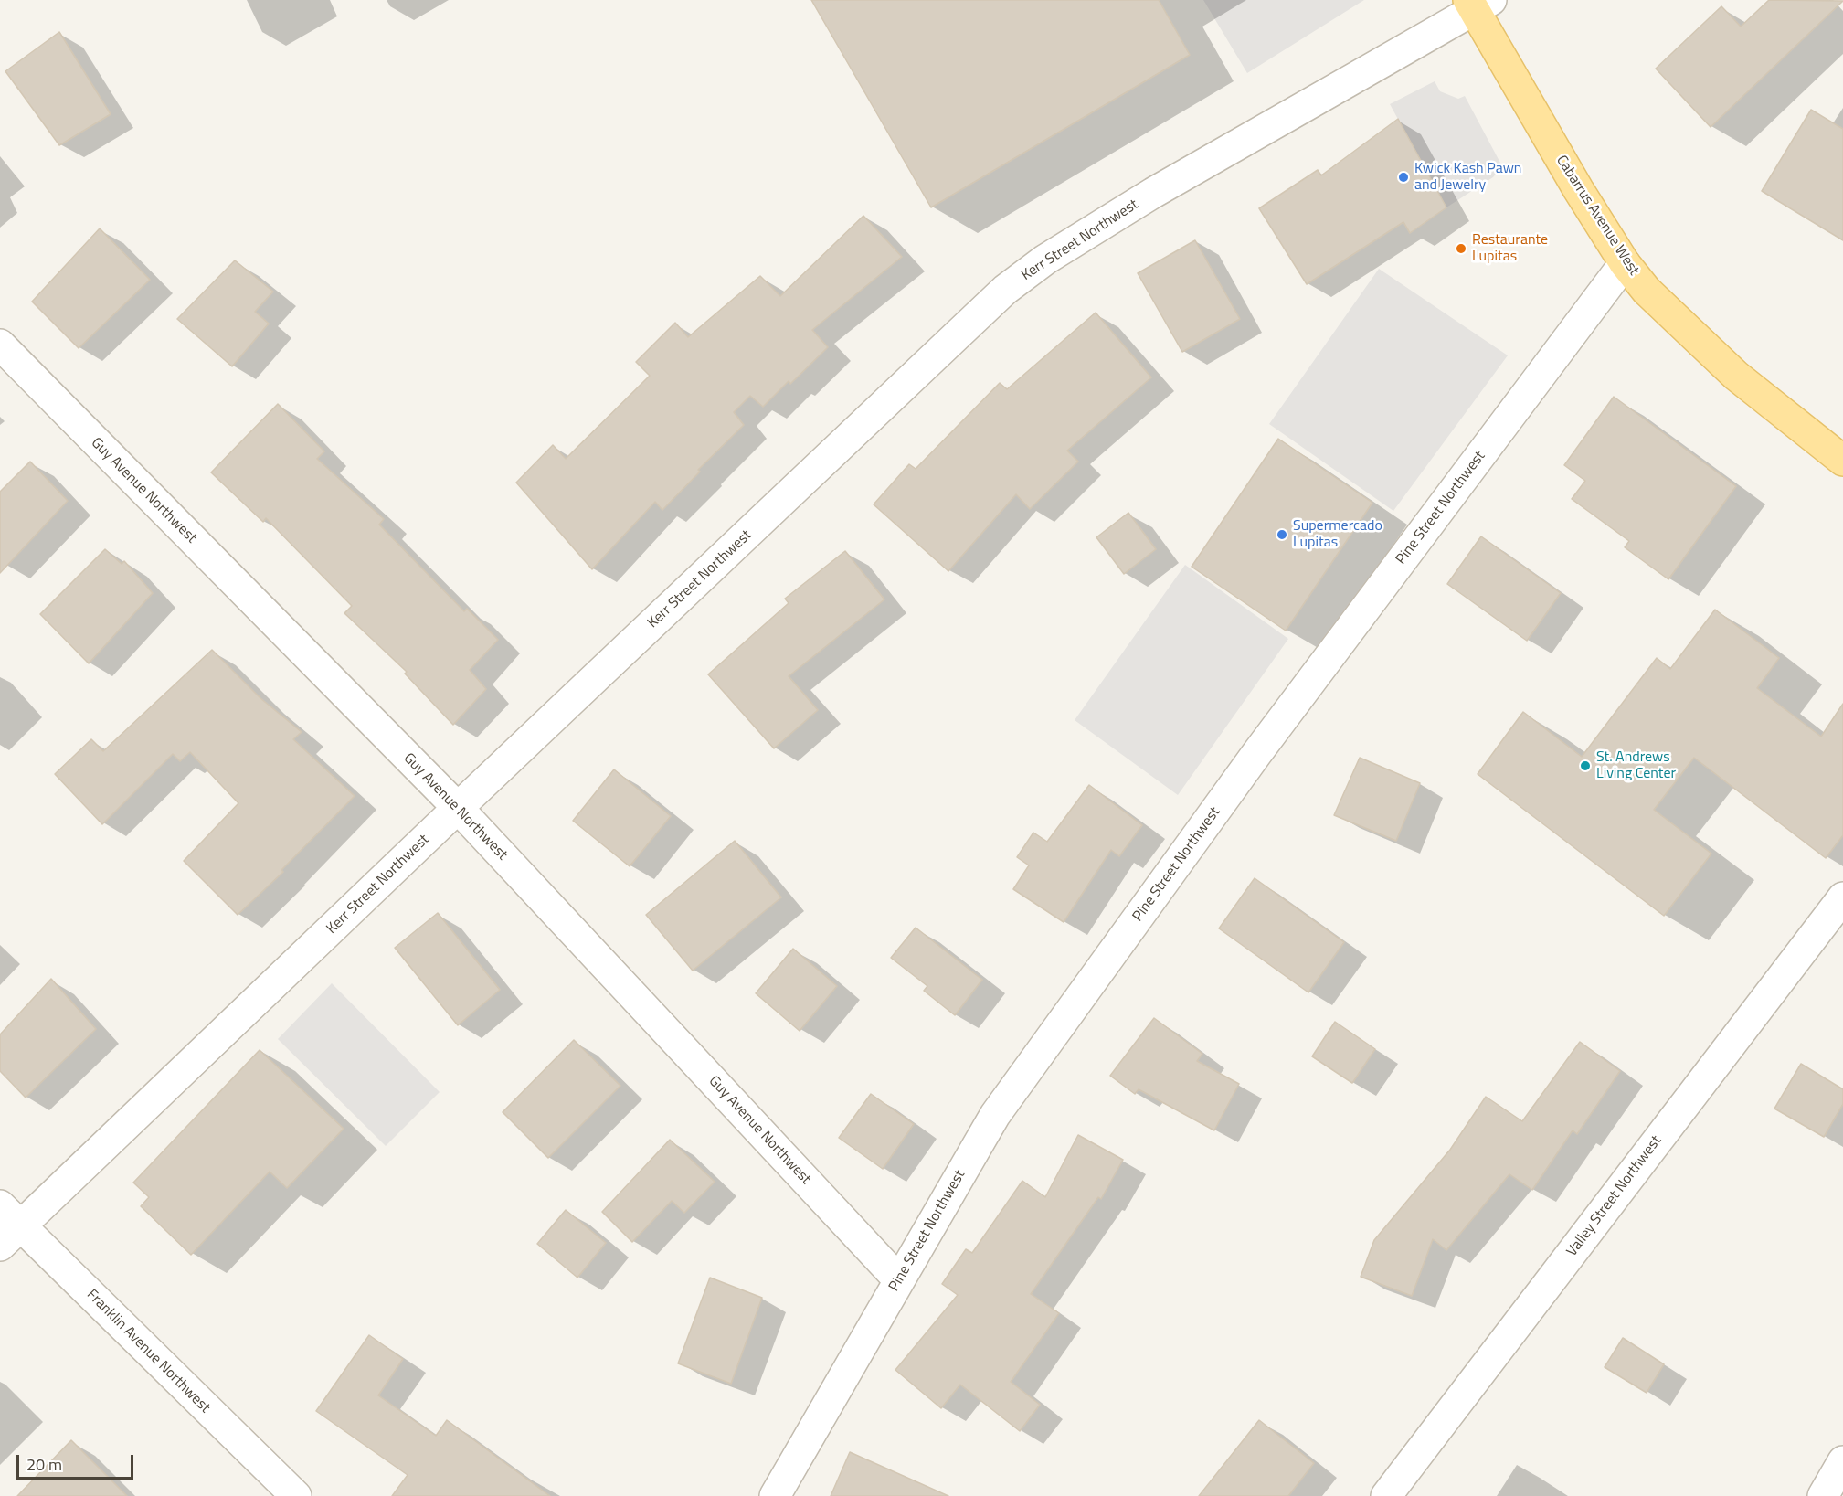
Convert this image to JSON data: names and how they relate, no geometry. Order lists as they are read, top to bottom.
{
  "streets": {
    "main road": ["Cabarrus Avenue West"],
    "street": [
      "Kerr Street Northwest",
      "Guy Avenue Northwest",
      "Pine Street Northwest",
      "Valley Street Northwest",
      "Franklin Avenue Northwest"
    ]
  },
  "crossings": [
    ["Cabarrus Avenue West", "Kerr Street Northwest"],
    ["Cabarrus Avenue West", "Pine Street Northwest"],
    ["Kerr Street Northwest", "Guy Avenue Northwest"],
    ["Kerr Street Northwest", "Franklin Avenue Northwest"],
    ["Guy Avenue Northwest", "Pine Street Northwest"]
  ],
  "places": [
    "Kwick Kash Pawn and Jewelry",
    "Restaurante Lupitas",
    "Supermercado Lupitas",
    "St. Andrews Living Center"
  ],
  "scale_bar": "20 m"
}
